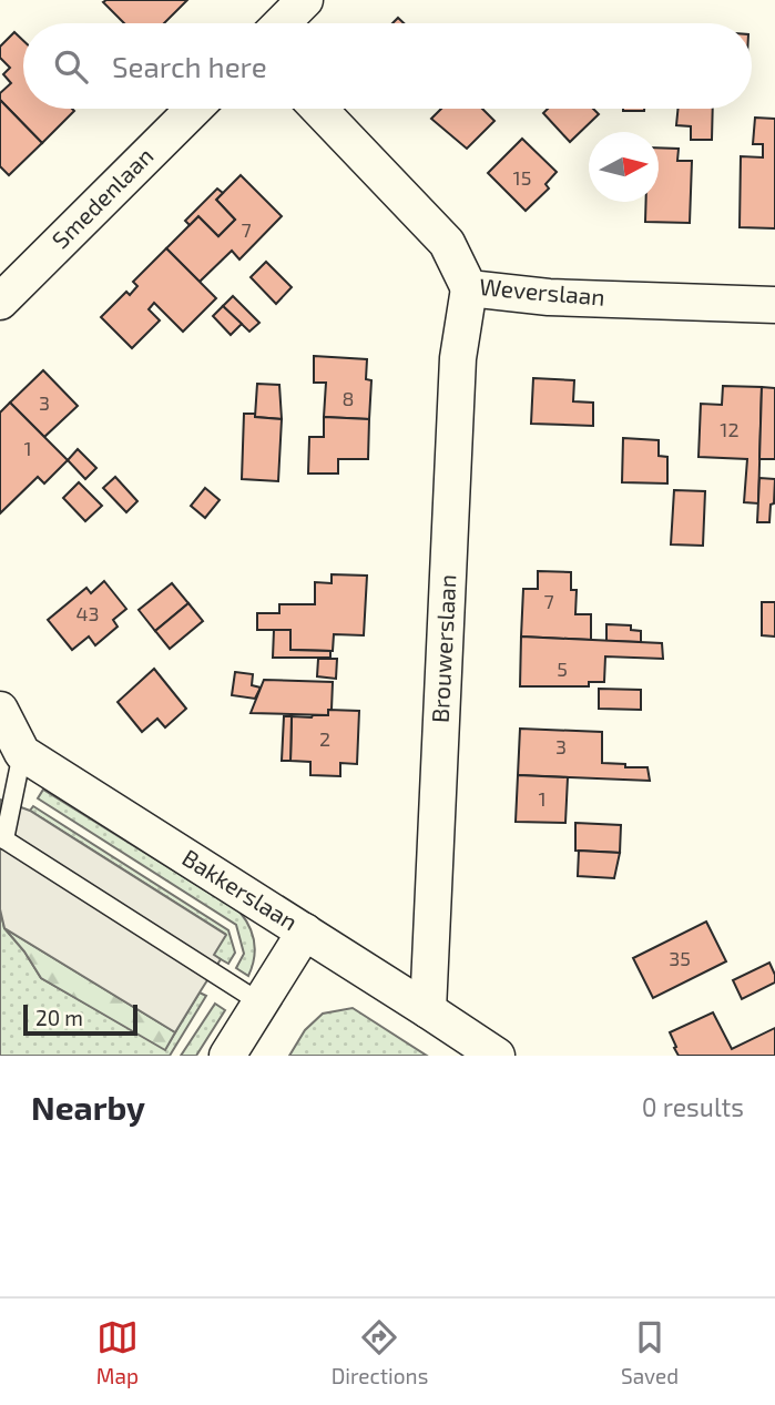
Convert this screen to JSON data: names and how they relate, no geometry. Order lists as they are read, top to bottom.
{
  "streets": {
    "street": [
      "Smedenlaan",
      "Weverslaan",
      "Brouwerslaan",
      "Bakkerslaan"
    ]
  },
  "crossings": [
    ["Weverslaan", "Brouwerslaan"],
    ["Brouwerslaan", "Bakkerslaan"]
  ],
  "house_numbers": [
    "15",
    "7",
    "8",
    "3",
    "12",
    "1",
    "7",
    "43",
    "5",
    "2",
    "3",
    "1",
    "35"
  ],
  "scale_bar": "20 m",
  "north": "right",
  "page": {
    "search": "Search here",
    "scale": "20 m",
    "heading": ["Nearby", "0 results"],
    "nav": ["Map", "Directions", "Saved"]
  }
}
